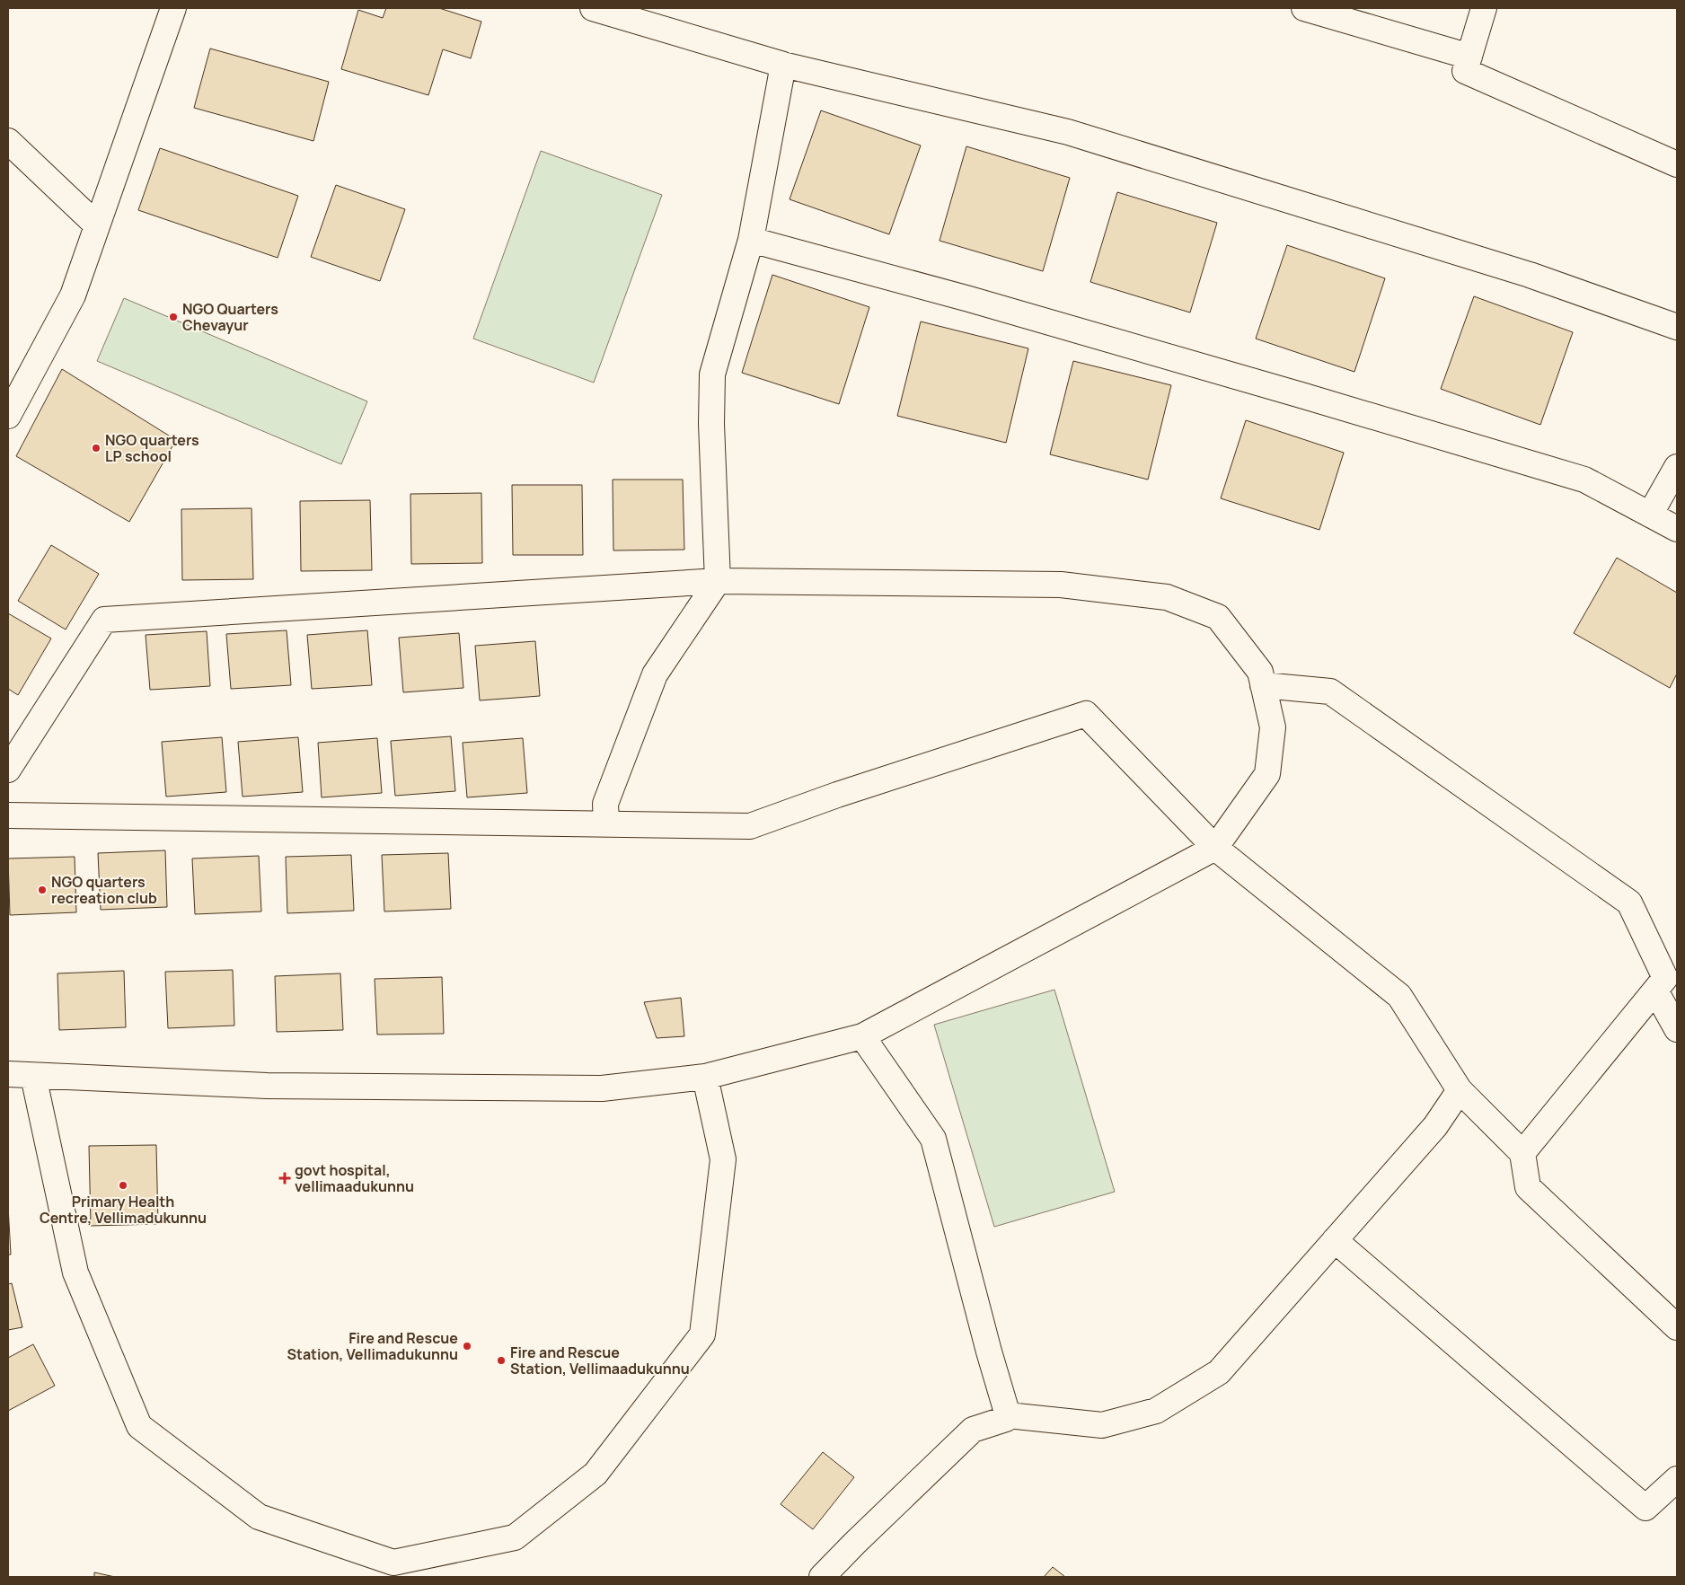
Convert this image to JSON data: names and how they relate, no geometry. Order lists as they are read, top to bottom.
{
  "places": {
    "other": [
      "NGO Quarters Chevayur",
      "NGO quarters LP school",
      "NGO quarters recreation club",
      "Primary Health Centre, Vellimadukunnu",
      "Fire and Rescue Station, Vellimadukunnu",
      "Fire and Rescue Station, Vellimaadukunnu"
    ],
    "health": ["govt hospital, vellimaadukunnu"]
  }
}
